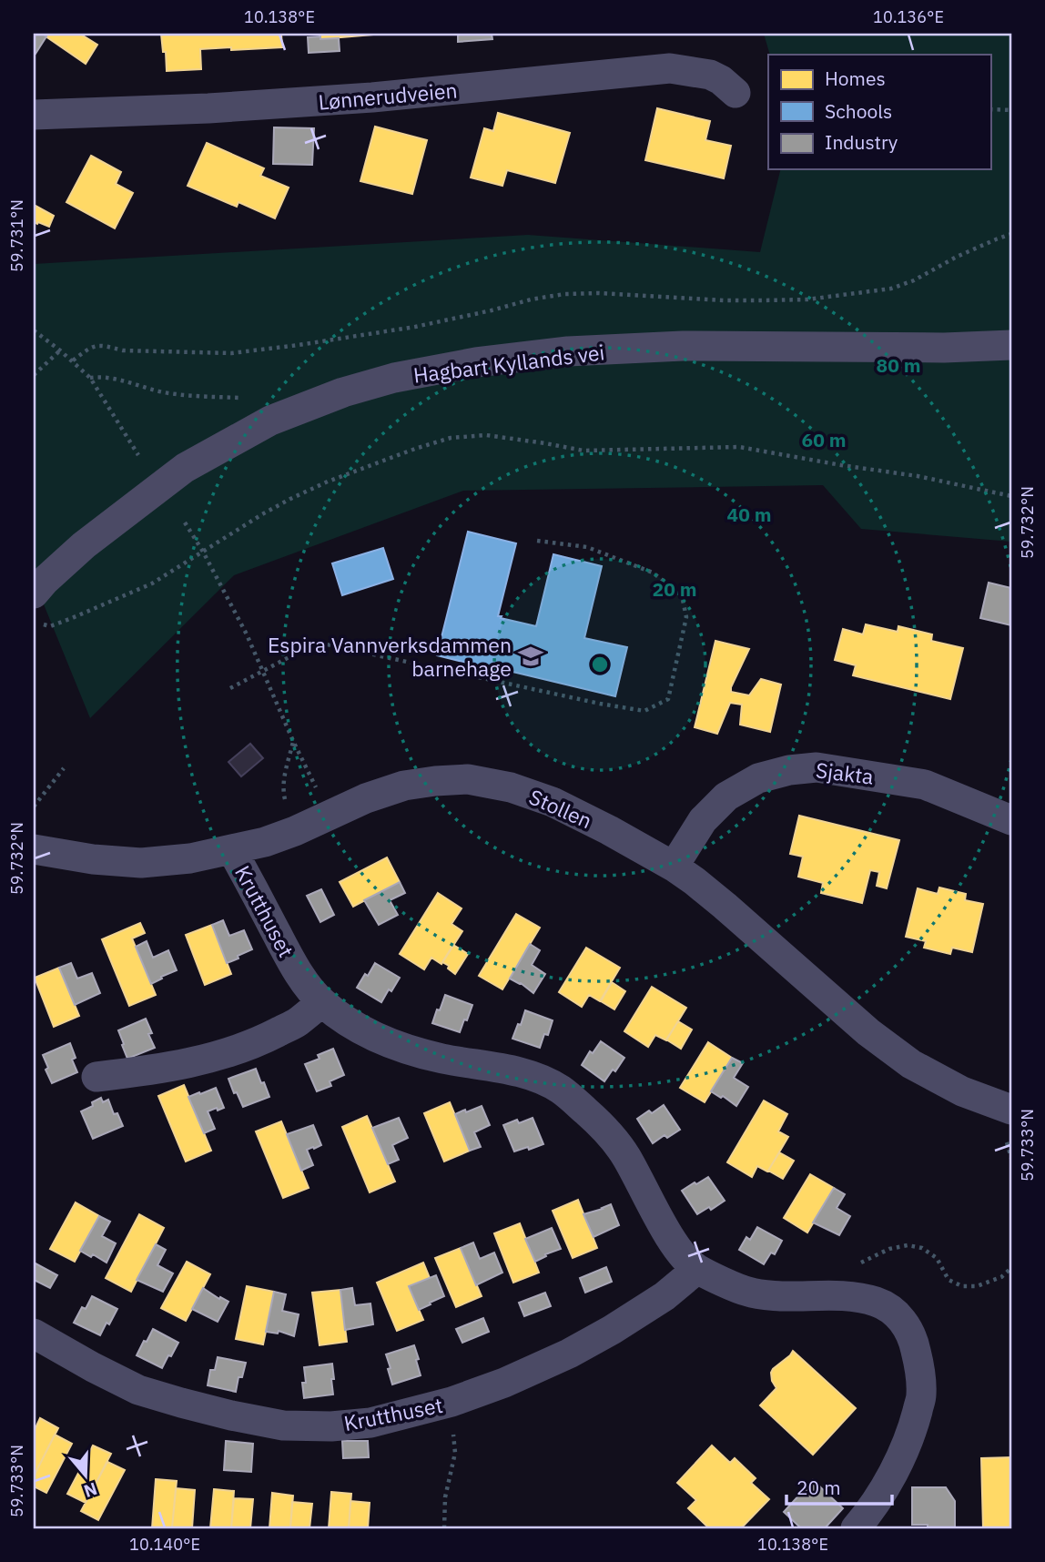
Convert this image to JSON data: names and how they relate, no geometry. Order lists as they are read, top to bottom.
{
  "streets": {
    "street": [
      "Lønnerudveien",
      "Hagbart Kyllands vei",
      "Sjakta",
      "Stollen",
      "Krutthuset"
    ]
  },
  "crossings": [
    ["Sjakta", "Stollen"],
    ["Stollen", "Krutthuset"]
  ],
  "places": {
    "school or university": ["Espira Vannverksdammen barnehage"]
  },
  "legend": ["Homes", "Schools", "Industry"],
  "scale_bar": "20 m",
  "north": "bottom",
  "coordinates": [
    "10.138°E",
    "10.136°E",
    "59.731°N",
    "59.732°N",
    "59.733°N",
    "10.140°E"
  ],
  "rings": [
    "80 m",
    "60 m",
    "40 m",
    "20 m"
  ]
}
